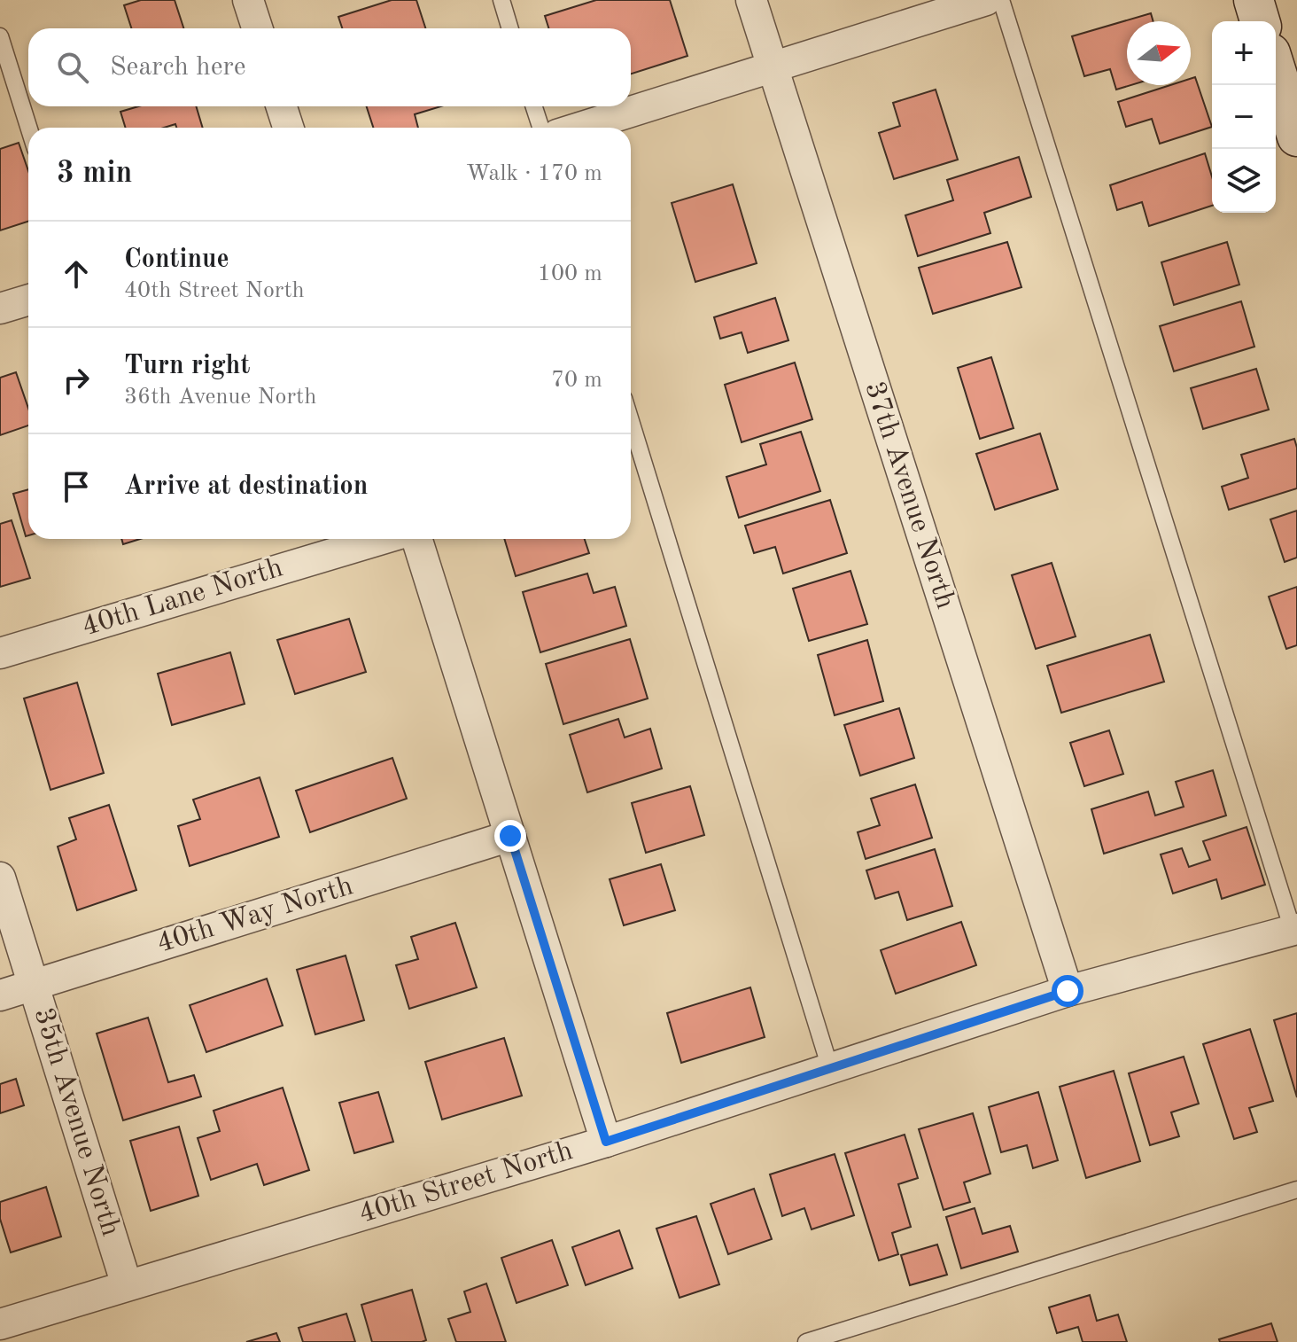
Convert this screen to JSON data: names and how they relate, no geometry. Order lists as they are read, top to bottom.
{
  "streets": {
    "street": [
      "37th Avenue North",
      "40th Lane North",
      "40th Way North",
      "35th Avenue North",
      "40th Street North"
    ]
  },
  "crossings": [
    ["37th Avenue North", "40th Street North"],
    ["40th Way North", "35th Avenue North"],
    ["35th Avenue North", "40th Street North"]
  ],
  "north": "right",
  "page": {
    "map_buttons": ["+", "−"],
    "search": "Search here",
    "heading": ["3 min", "Walk · 170 m"],
    "list": [
      ["Continue", "40th Street North", "100 m"],
      ["Turn right", "36th Avenue North", "70 m"],
      "Arrive at destination"
    ]
  }
}
